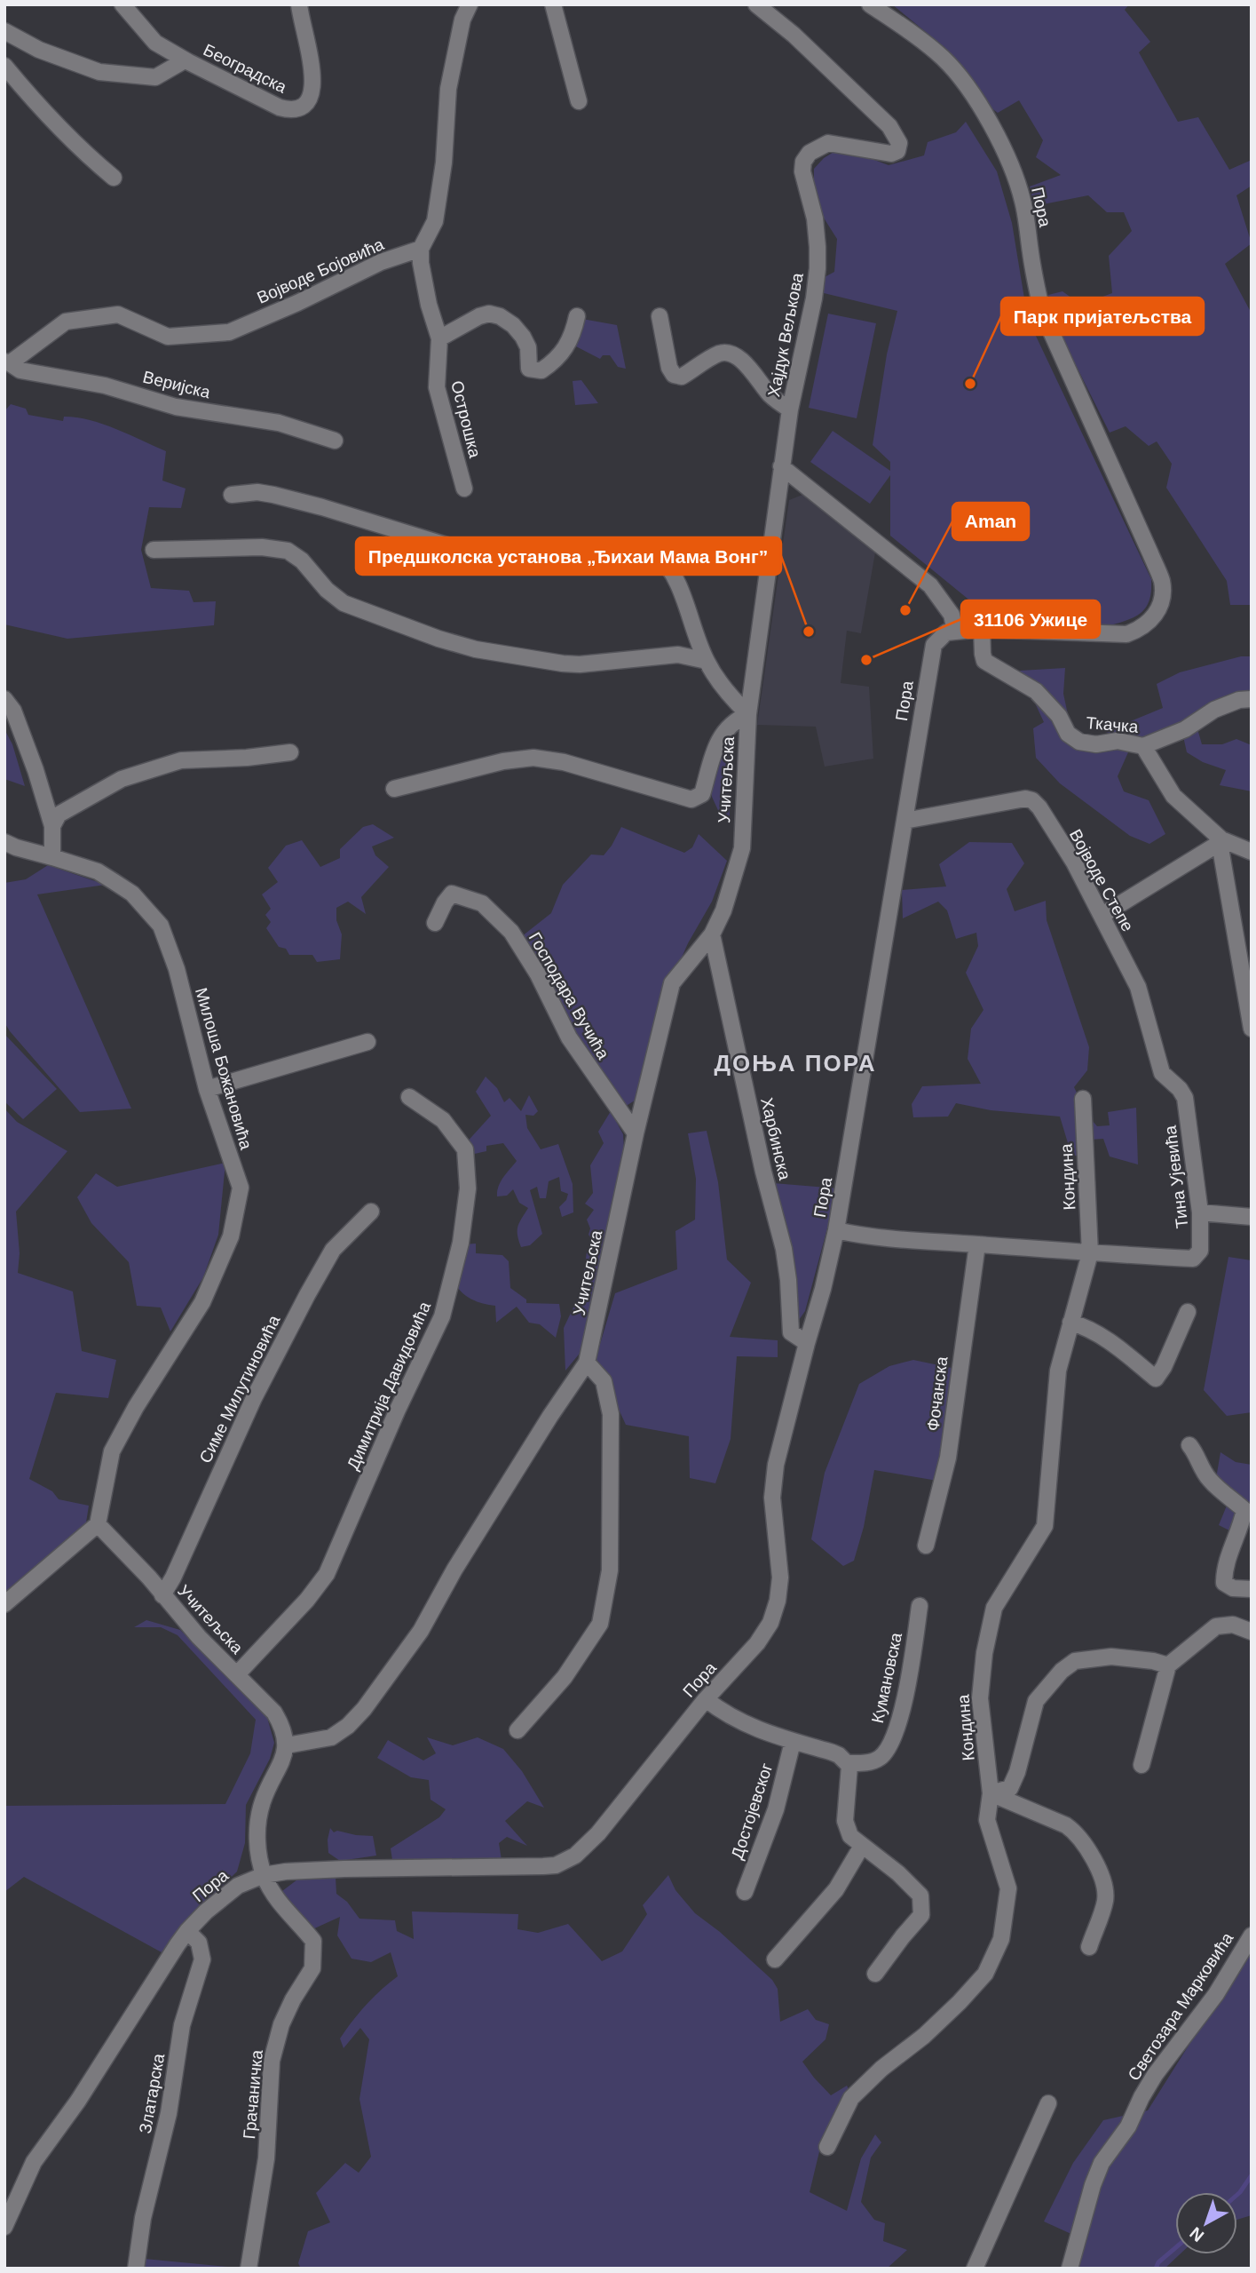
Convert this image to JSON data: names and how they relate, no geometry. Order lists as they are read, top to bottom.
{
  "streets": {
    "street": [
      "Београдска",
      "Пора",
      "Војводе Бојовића",
      "Хајдук Вељкова",
      "Веријска",
      "Острошка",
      "Ткачка",
      "Учитељска",
      "Војводе Степе",
      "Господара Вучића",
      "Милоша Божановића",
      "Харбинска",
      "Кондина",
      "Тина Ујевића",
      "Димитрија Давидовића",
      "Симе Милутиновића",
      "Фочанска",
      "Кумановска",
      "Достојевског",
      "Светозара Марковића",
      "Златарска",
      "Грачаничка"
    ]
  },
  "crossings": [
    ["Пора", "Ткачка"],
    ["Пора", "Војводе Степе"],
    ["Пора", "Харбинска"],
    ["Пора", "Златарска"],
    ["Пора", "Грачаничка"],
    ["Војводе Бојовића", "Веријска"],
    ["Војводе Бојовића", "Острошка"],
    ["Хајдук Вељкова", "Учитељска"],
    ["Учитељска", "Господара Вучића"],
    ["Учитељска", "Милоша Божановића"],
    ["Учитељска", "Харбинска"],
    ["Учитељска", "Димитрија Давидовића"],
    ["Учитељска", "Симе Милутиновића"],
    ["Војводе Степе", "Тина Ујевића"],
    ["Кондина", "Тина Ујевића"]
  ],
  "districts": ["ДОЊА ПОРА"],
  "places": [
    "Парк пријатељства",
    "Aman",
    "Предшколска установа „Ђихаи Мама Вонг”",
    "31106 Ужице"
  ],
  "north": "bottom left"
}
